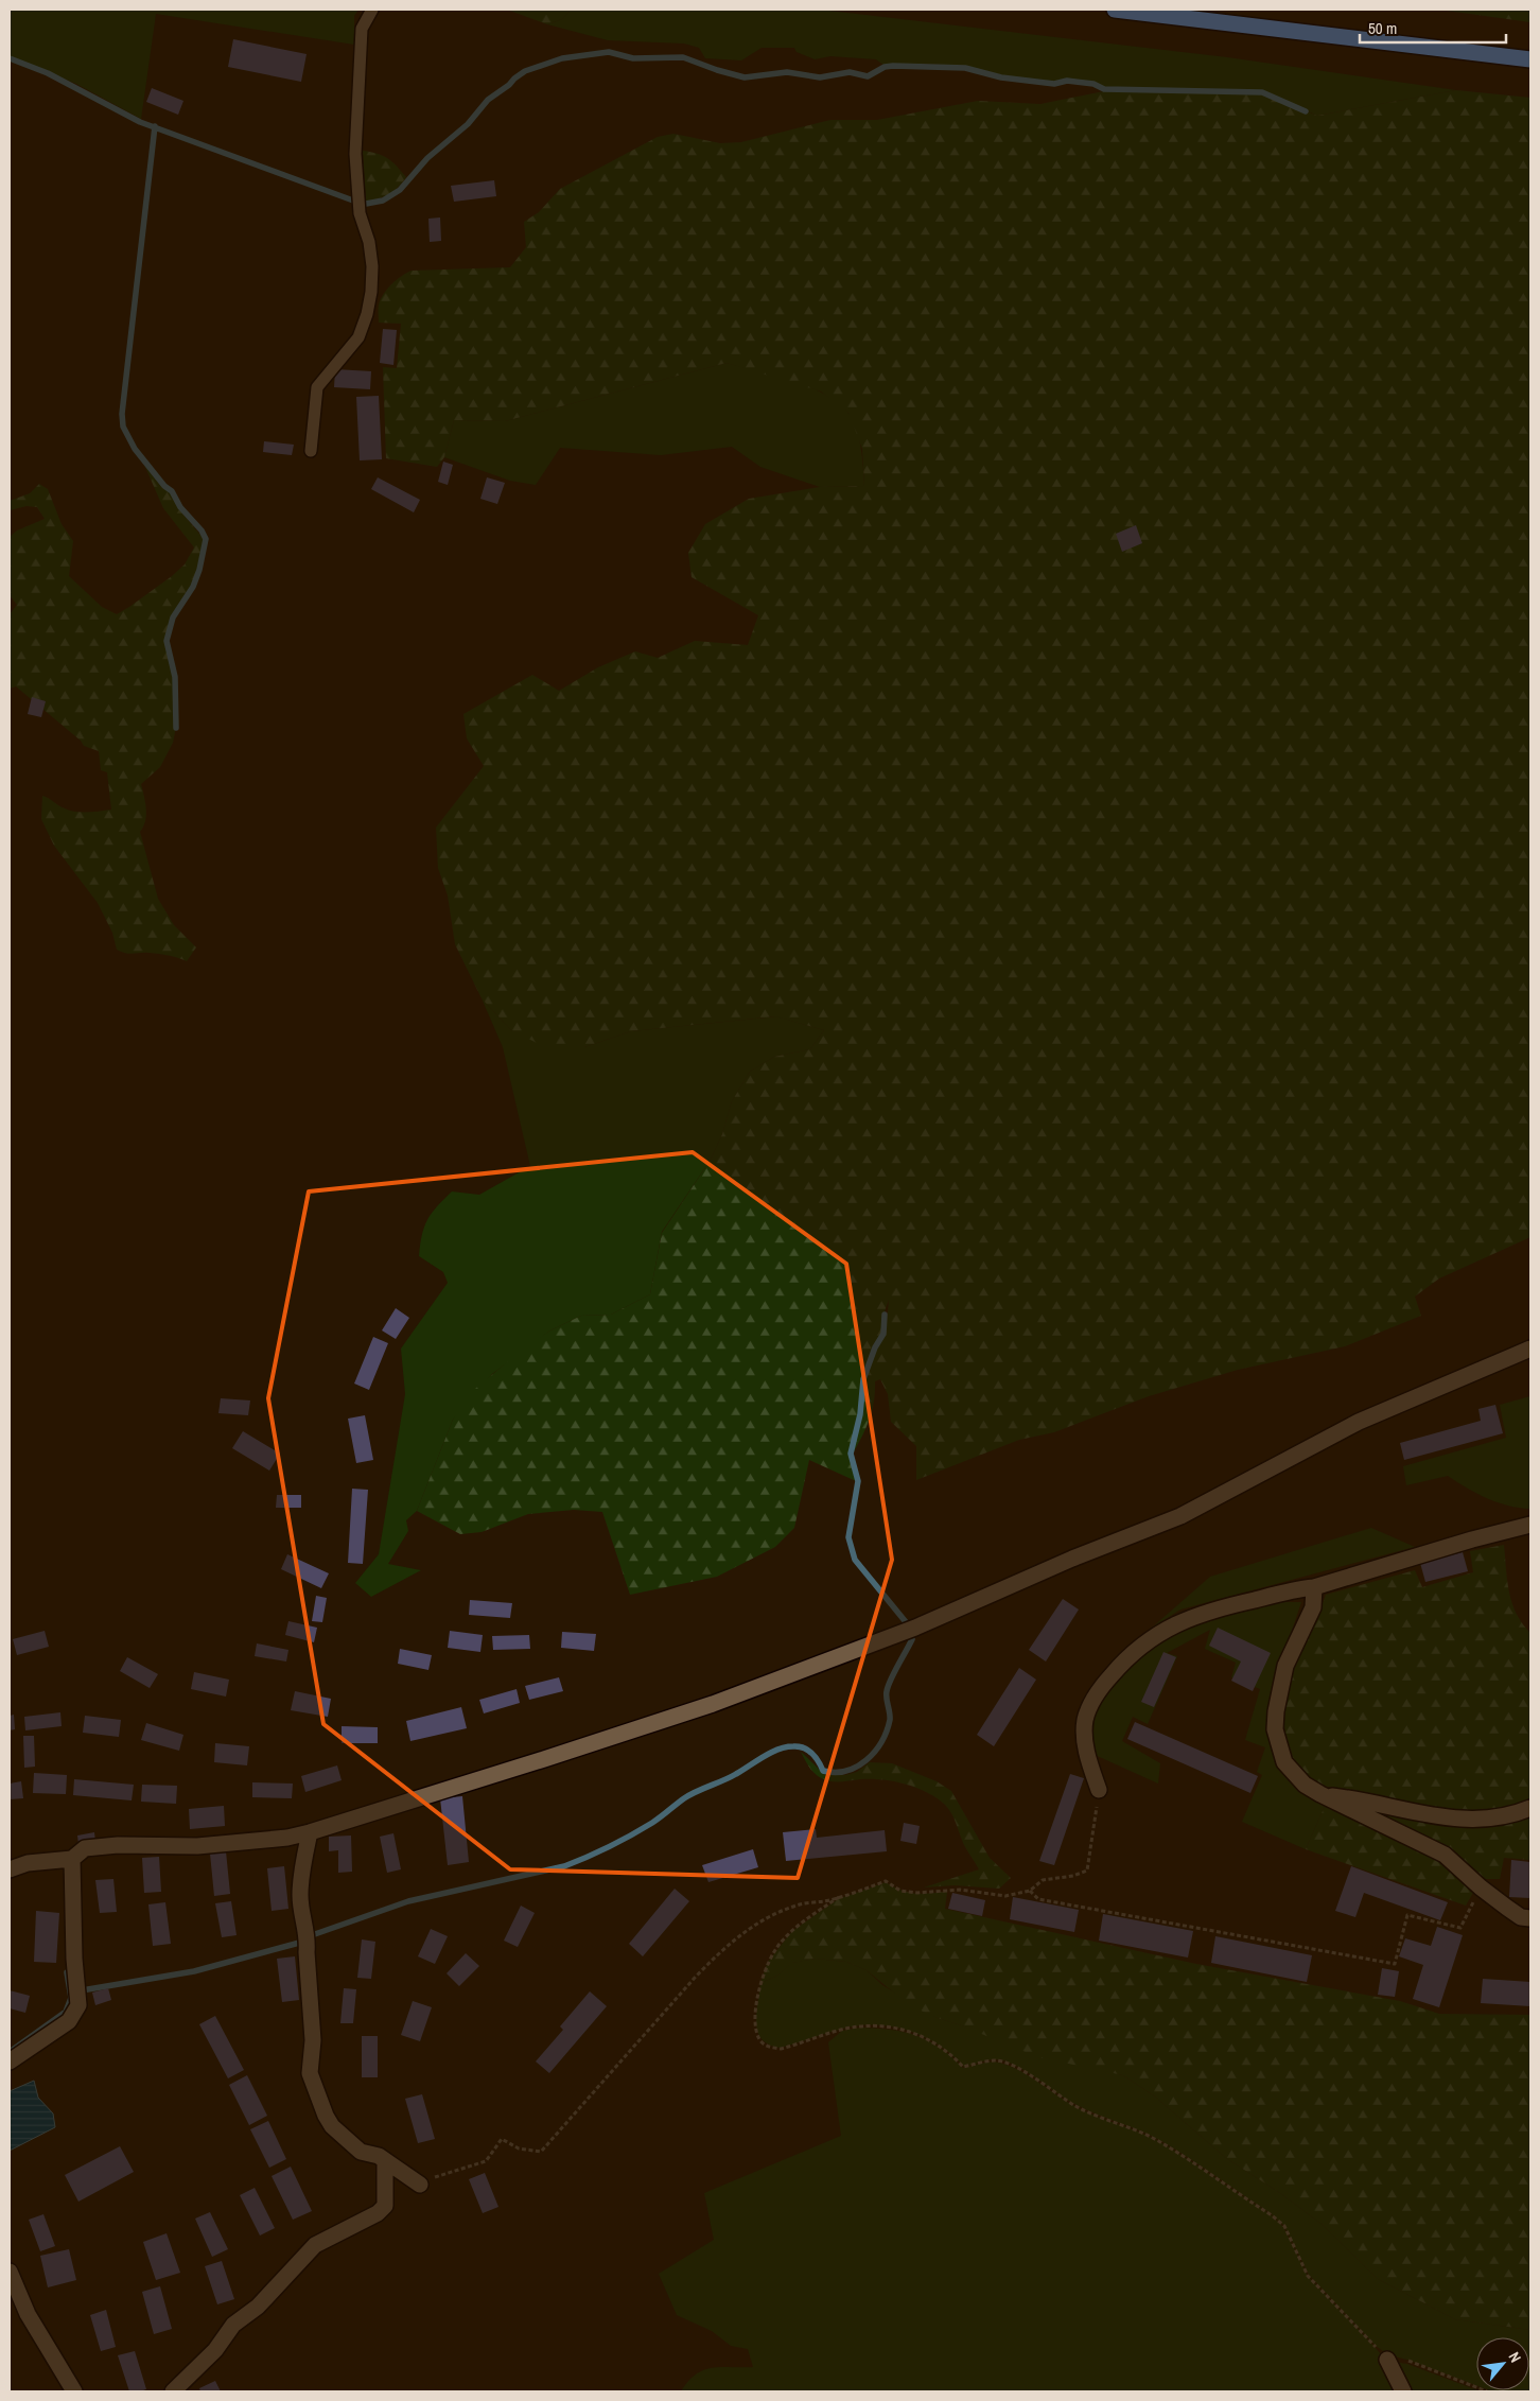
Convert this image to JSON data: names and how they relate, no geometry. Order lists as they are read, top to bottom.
{
  "scale_bar": "50 m",
  "north": "top right"
}
